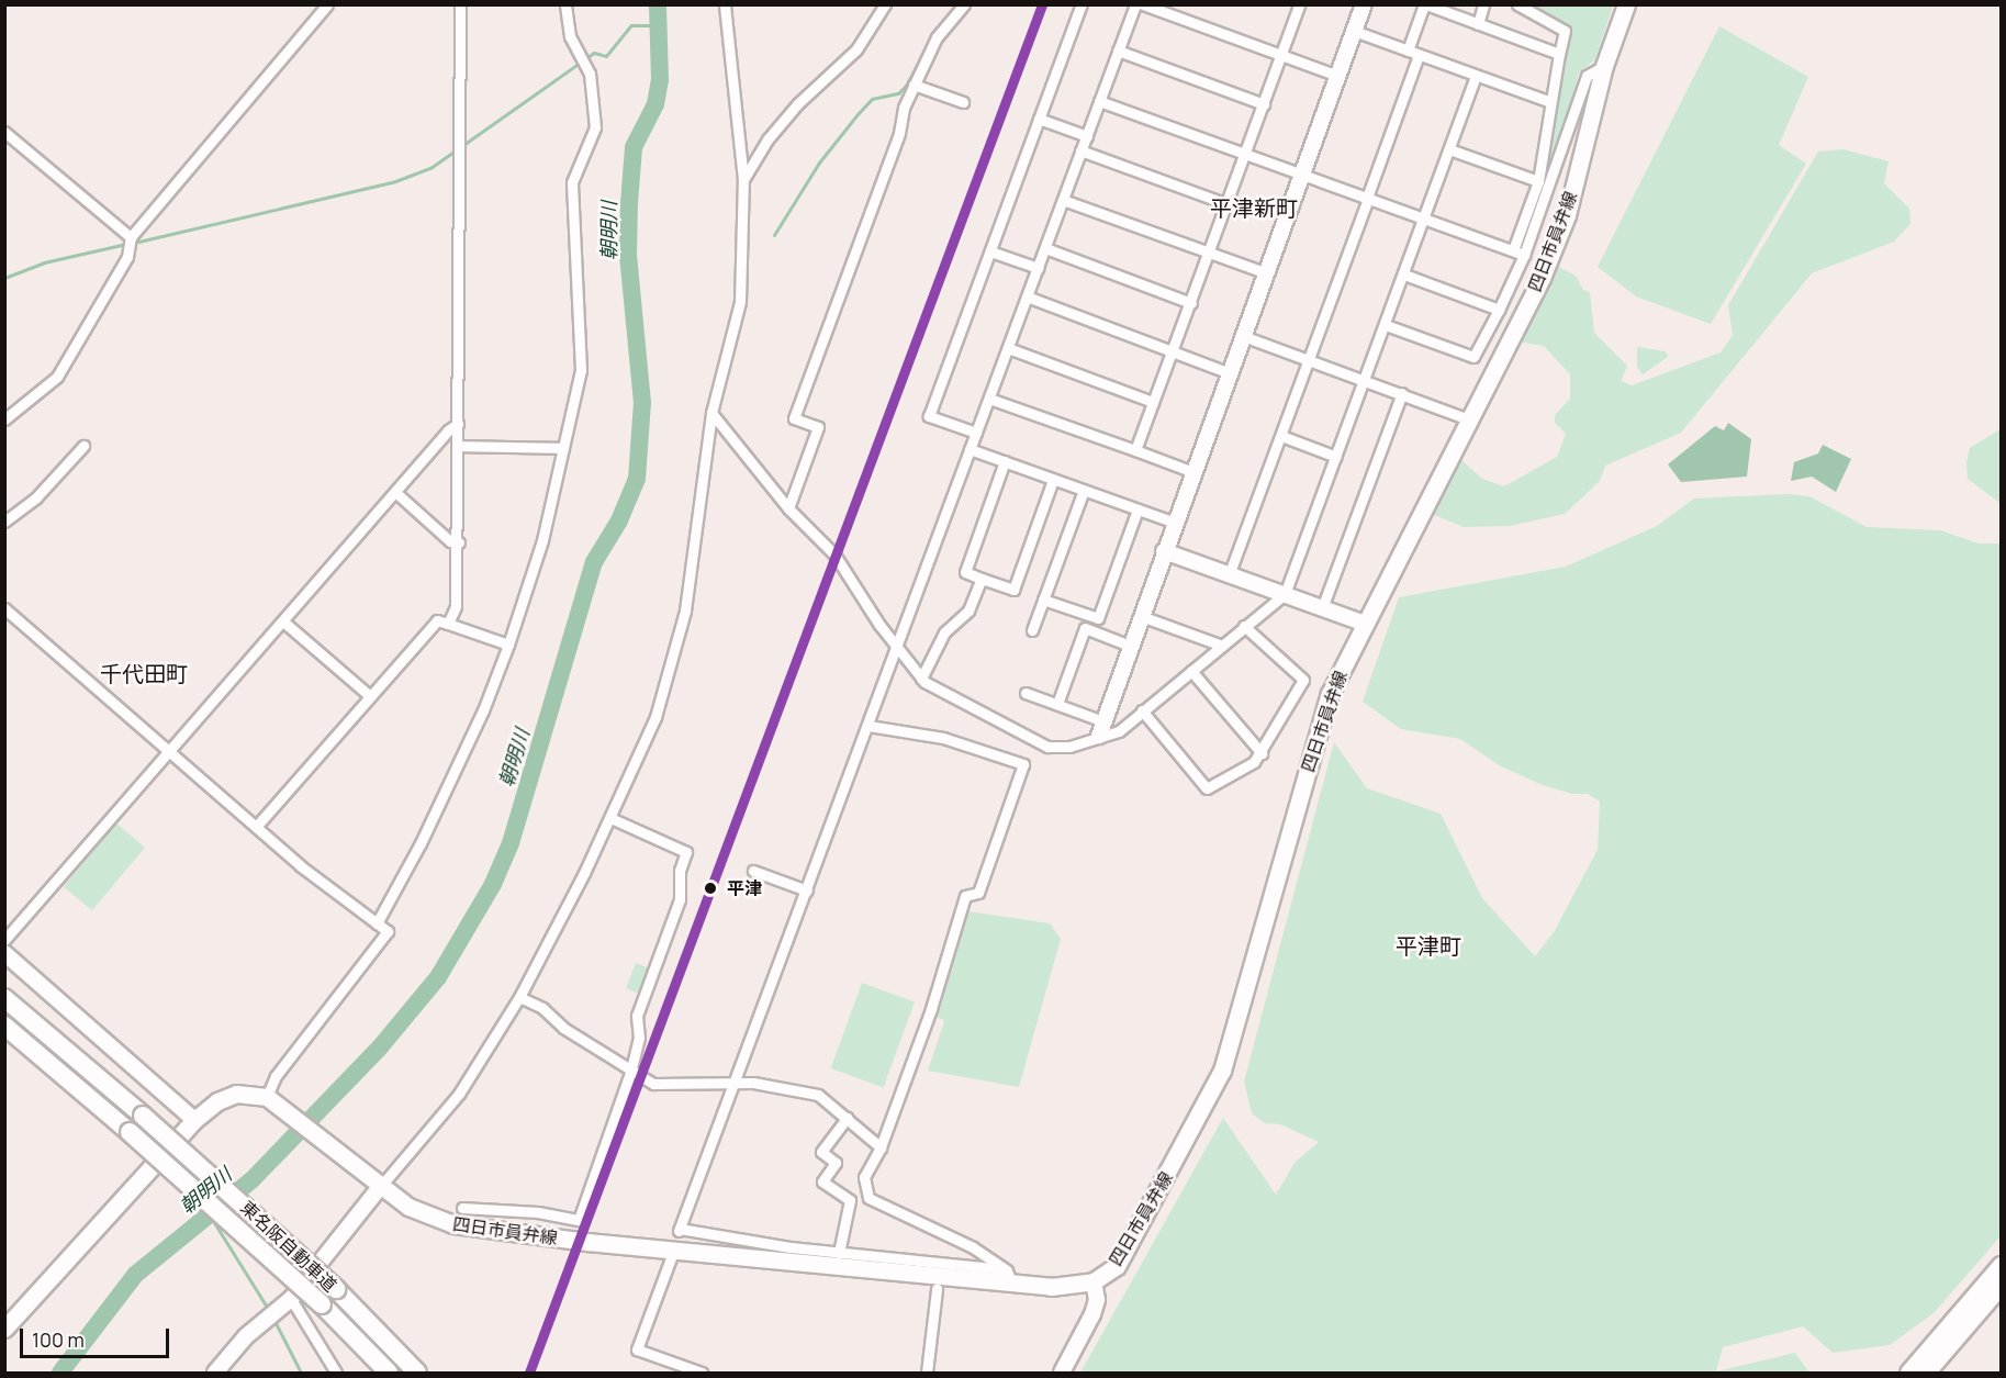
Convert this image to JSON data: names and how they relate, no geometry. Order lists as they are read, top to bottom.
{
  "streets": {
    "highway": ["東名阪自動車道"],
    "main road": ["四日市員弁線"]
  },
  "districts": ["平津新町", "千代田町", "平津町"],
  "water": ["朝明川"],
  "places": ["平津"],
  "scale_bar": "100 m"
}
